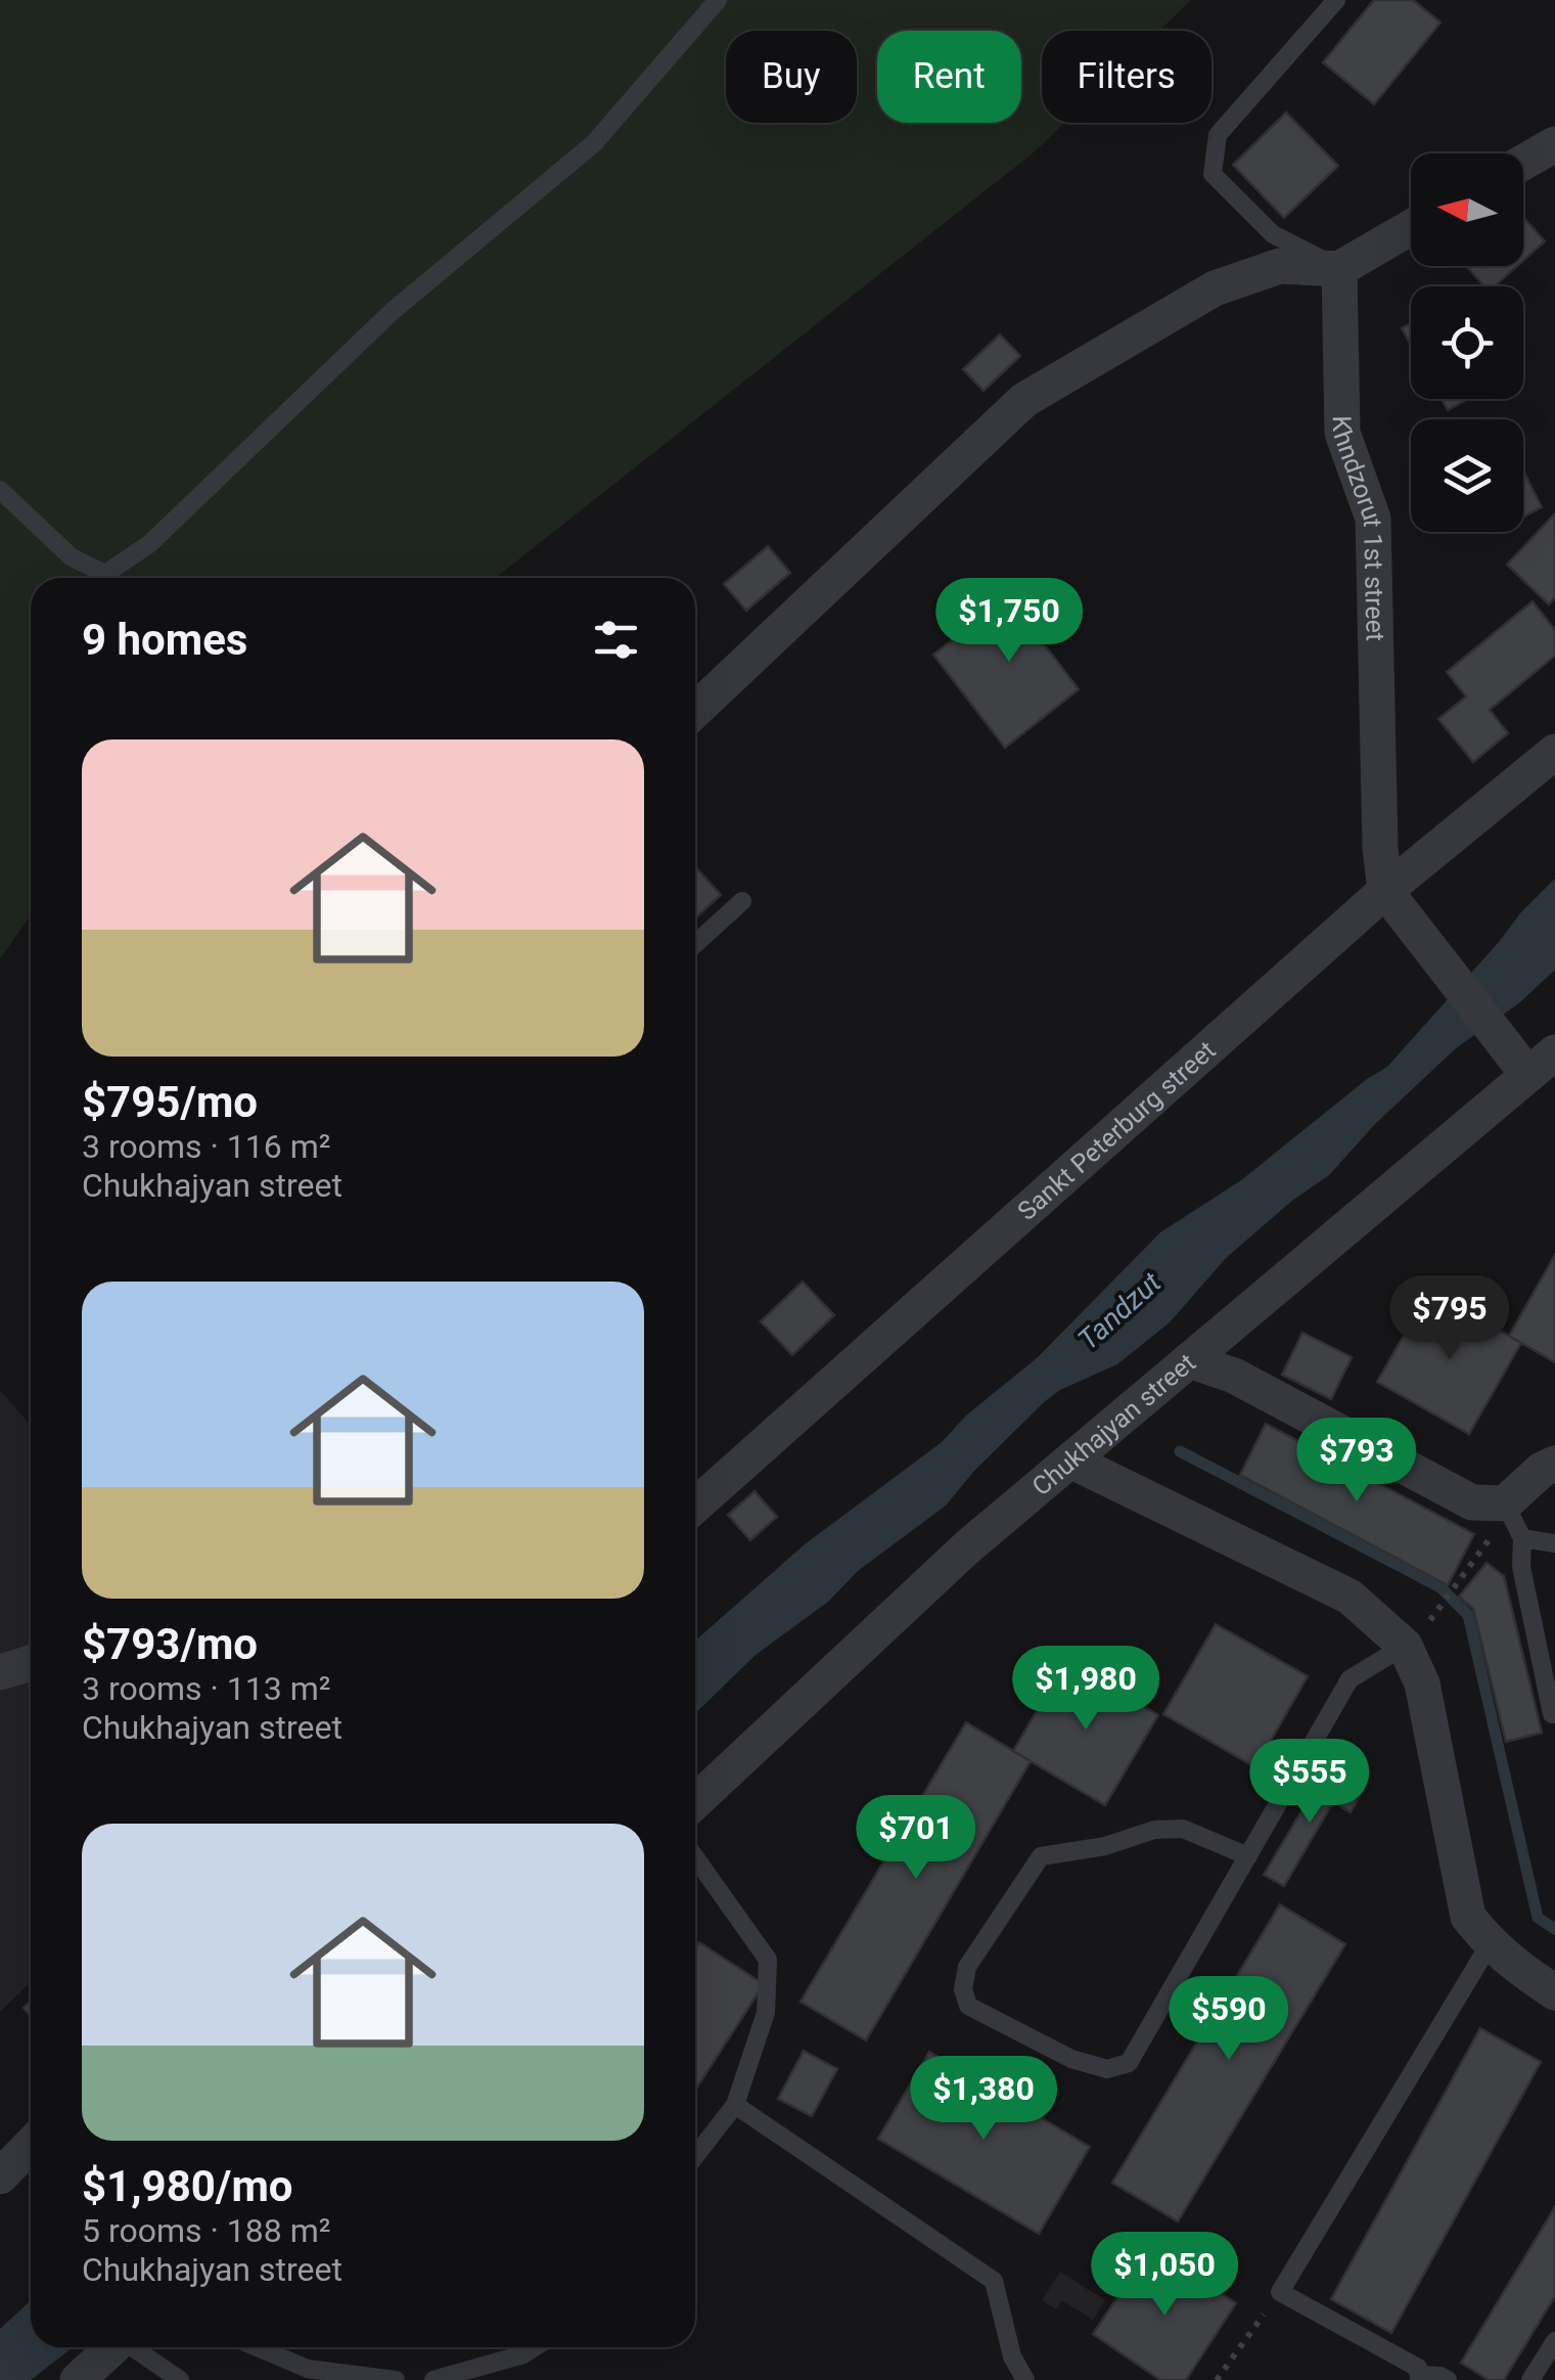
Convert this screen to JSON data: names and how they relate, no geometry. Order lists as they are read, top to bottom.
{
  "streets": {
    "street": ["Khndzorut 1st street", "Sankt Peterburg street", "Chukhajyan street"]
  },
  "crossings": [
    ["Khndzorut 1st street", "Sankt Peterburg street"]
  ],
  "water": ["Tandzut"],
  "north": "left",
  "page": {
    "chip": ["Buy", "Rent", "Filters"],
    "price": [
      "$1,750",
      "$795",
      "$793",
      "$1,980",
      "$555",
      "$701",
      "$590",
      "$1,380",
      "$1,050"
    ],
    "heading": "9 homes",
    "list": [
      {
        "name": "$795/mo",
        "note": "3 rooms · 116 m² · Chukhajyan street"
      },
      {
        "name": "$793/mo",
        "note": "3 rooms · 113 m² · Chukhajyan street"
      },
      {
        "name": "$1,980/mo",
        "note": "5 rooms · 188 m² · Chukhajyan street"
      }
    ]
  }
}
